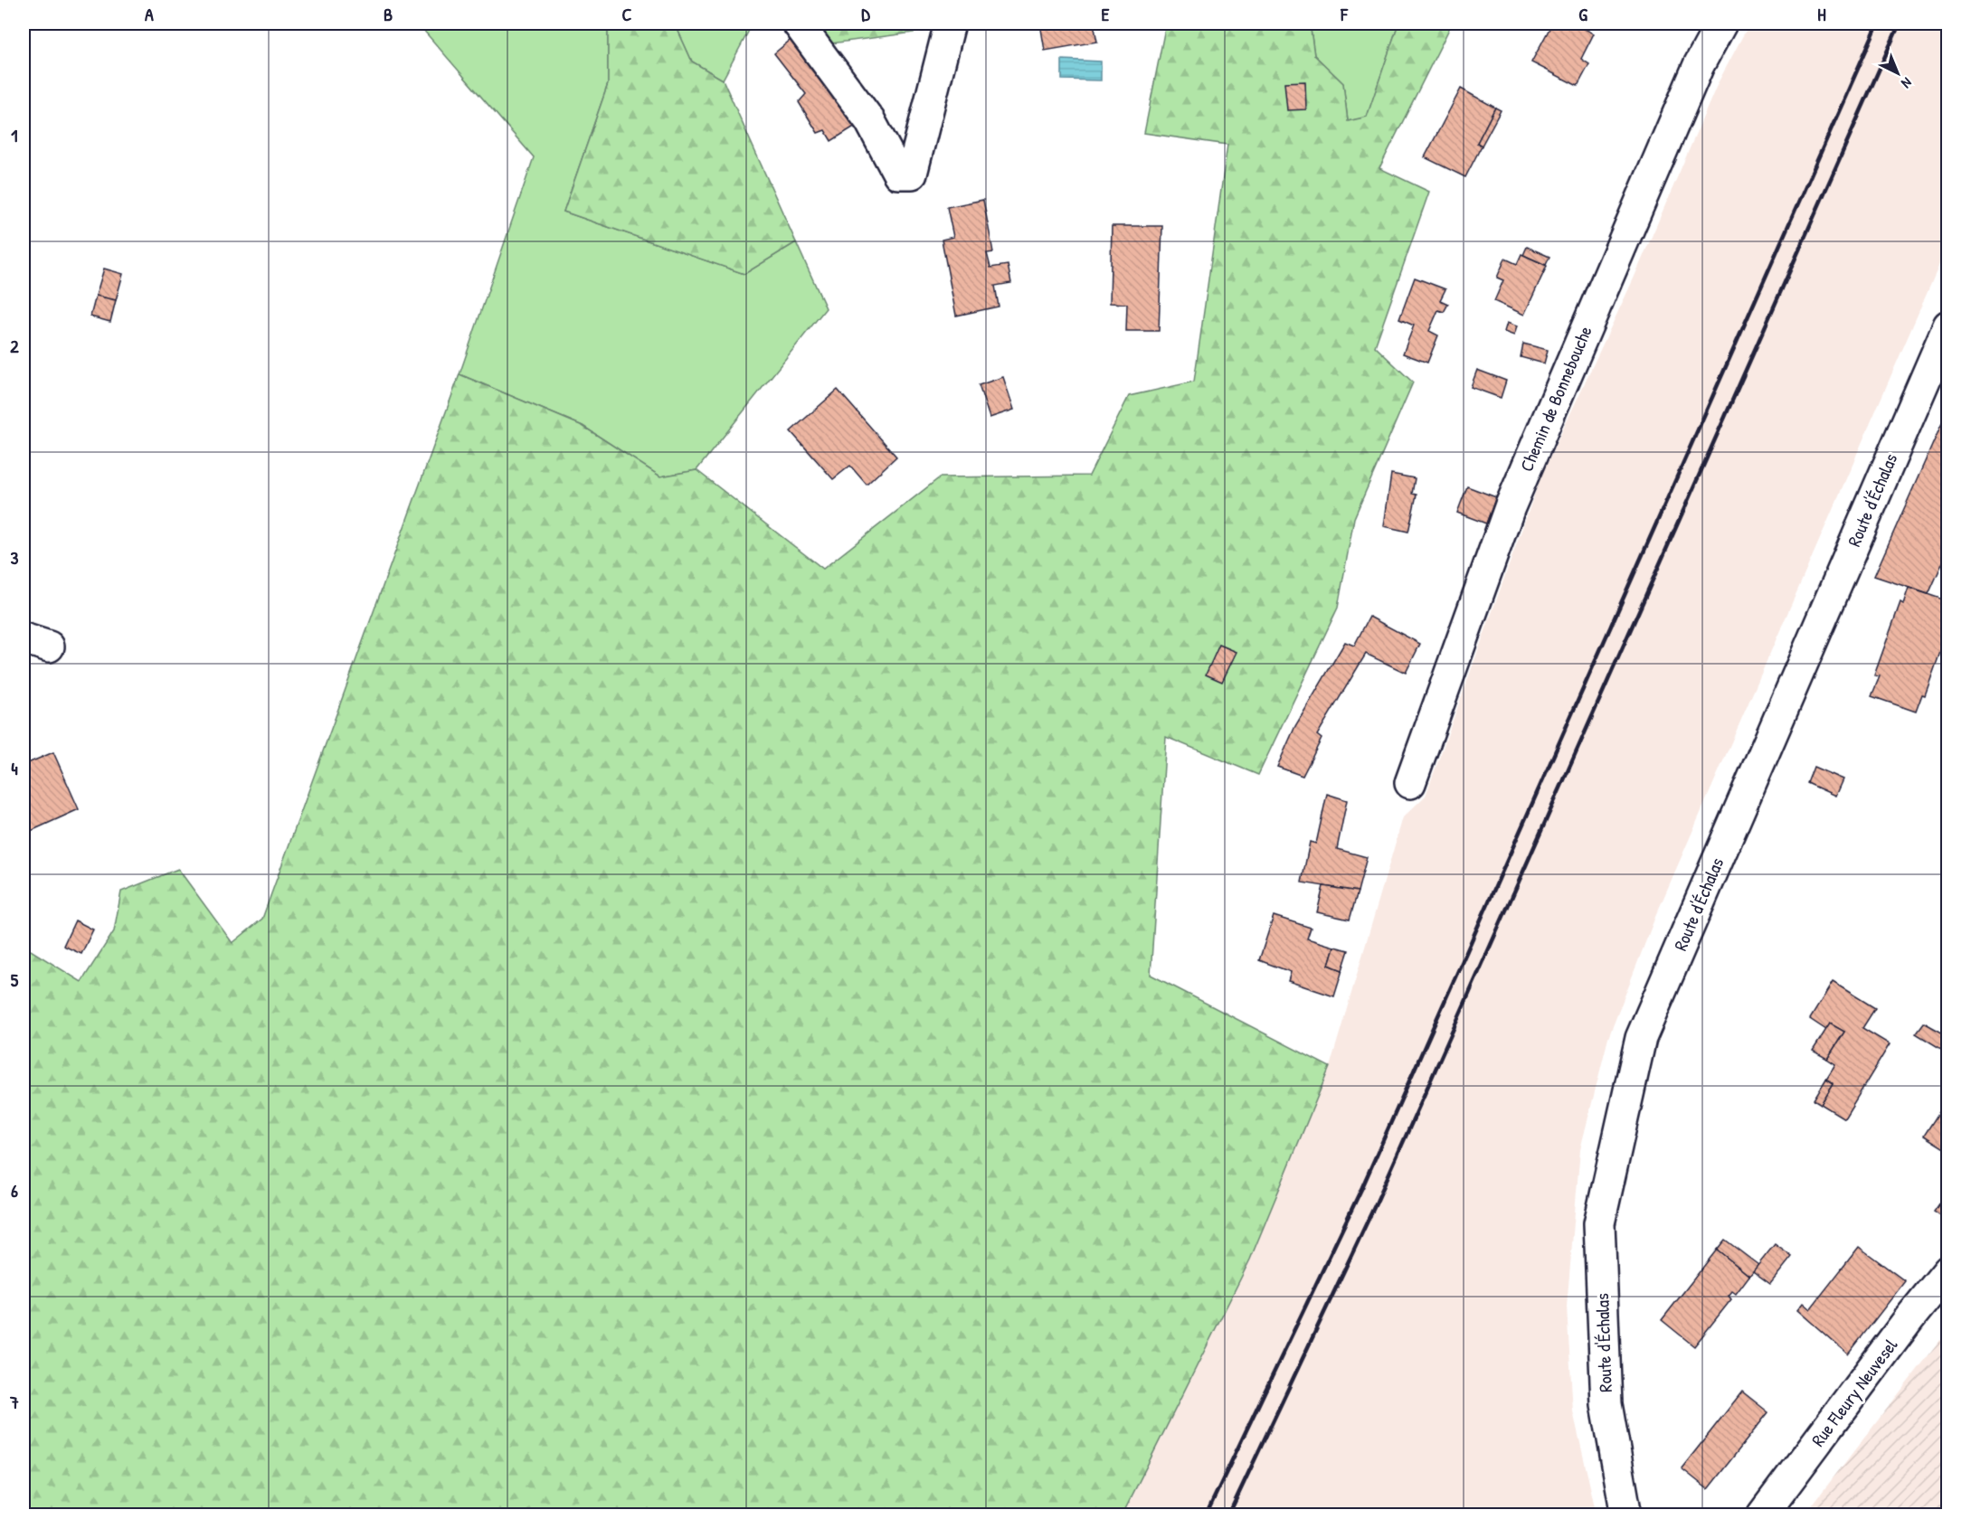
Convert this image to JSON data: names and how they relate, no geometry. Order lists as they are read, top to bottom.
{
  "streets": {
    "street": ["Chemin de Bonnebouche", "Route d'Échalas", "Rue Fleury Neuvesel"]
  },
  "north": "bottom right",
  "grid": {
    "columns": [
      "A",
      "B",
      "C",
      "D",
      "E",
      "F",
      "G",
      "H"
    ],
    "rows": [
      "1",
      "2",
      "3",
      "4",
      "5",
      "6",
      "7"
    ]
  }
}
